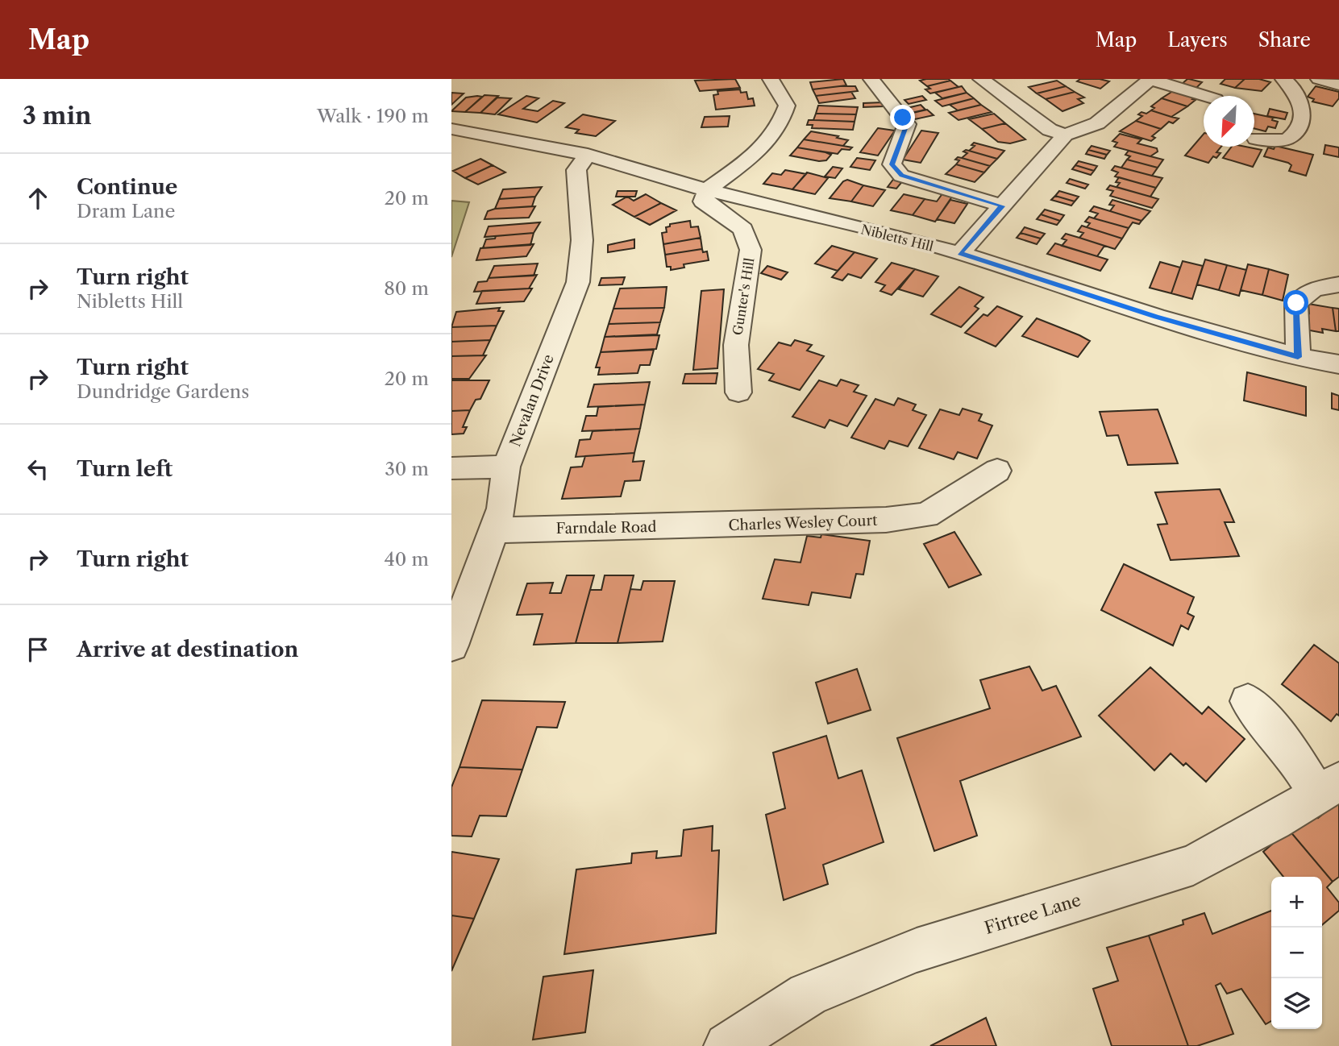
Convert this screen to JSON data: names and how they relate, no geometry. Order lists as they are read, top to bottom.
{
  "streets": {
    "street": [
      "Nibletts Hill",
      "Gunter's Hill",
      "Nevalan Drive",
      "Charles Wesley Court",
      "Farndale Road",
      "Firtree Lane"
    ]
  },
  "crossings": [
    ["Nibletts Hill", "Gunter's Hill"],
    ["Nibletts Hill", "Nevalan Drive"],
    ["Nevalan Drive", "Farndale Road"],
    ["Charles Wesley Court", "Farndale Road"]
  ],
  "north": "bottom left",
  "page": {
    "header": "Map",
    "nav": ["Map", "Layers", "Share"],
    "heading": ["3 min", "Walk · 190 m"],
    "list": [
      ["Continue", "Dram Lane", "20 m"],
      ["Turn right", "Nibletts Hill", "80 m"],
      ["Turn right", "Dundridge Gardens", "20 m"],
      ["Turn left", "30 m"],
      ["Turn right", "40 m"],
      "Arrive at destination"
    ],
    "map_buttons": ["+", "−"]
  }
}
